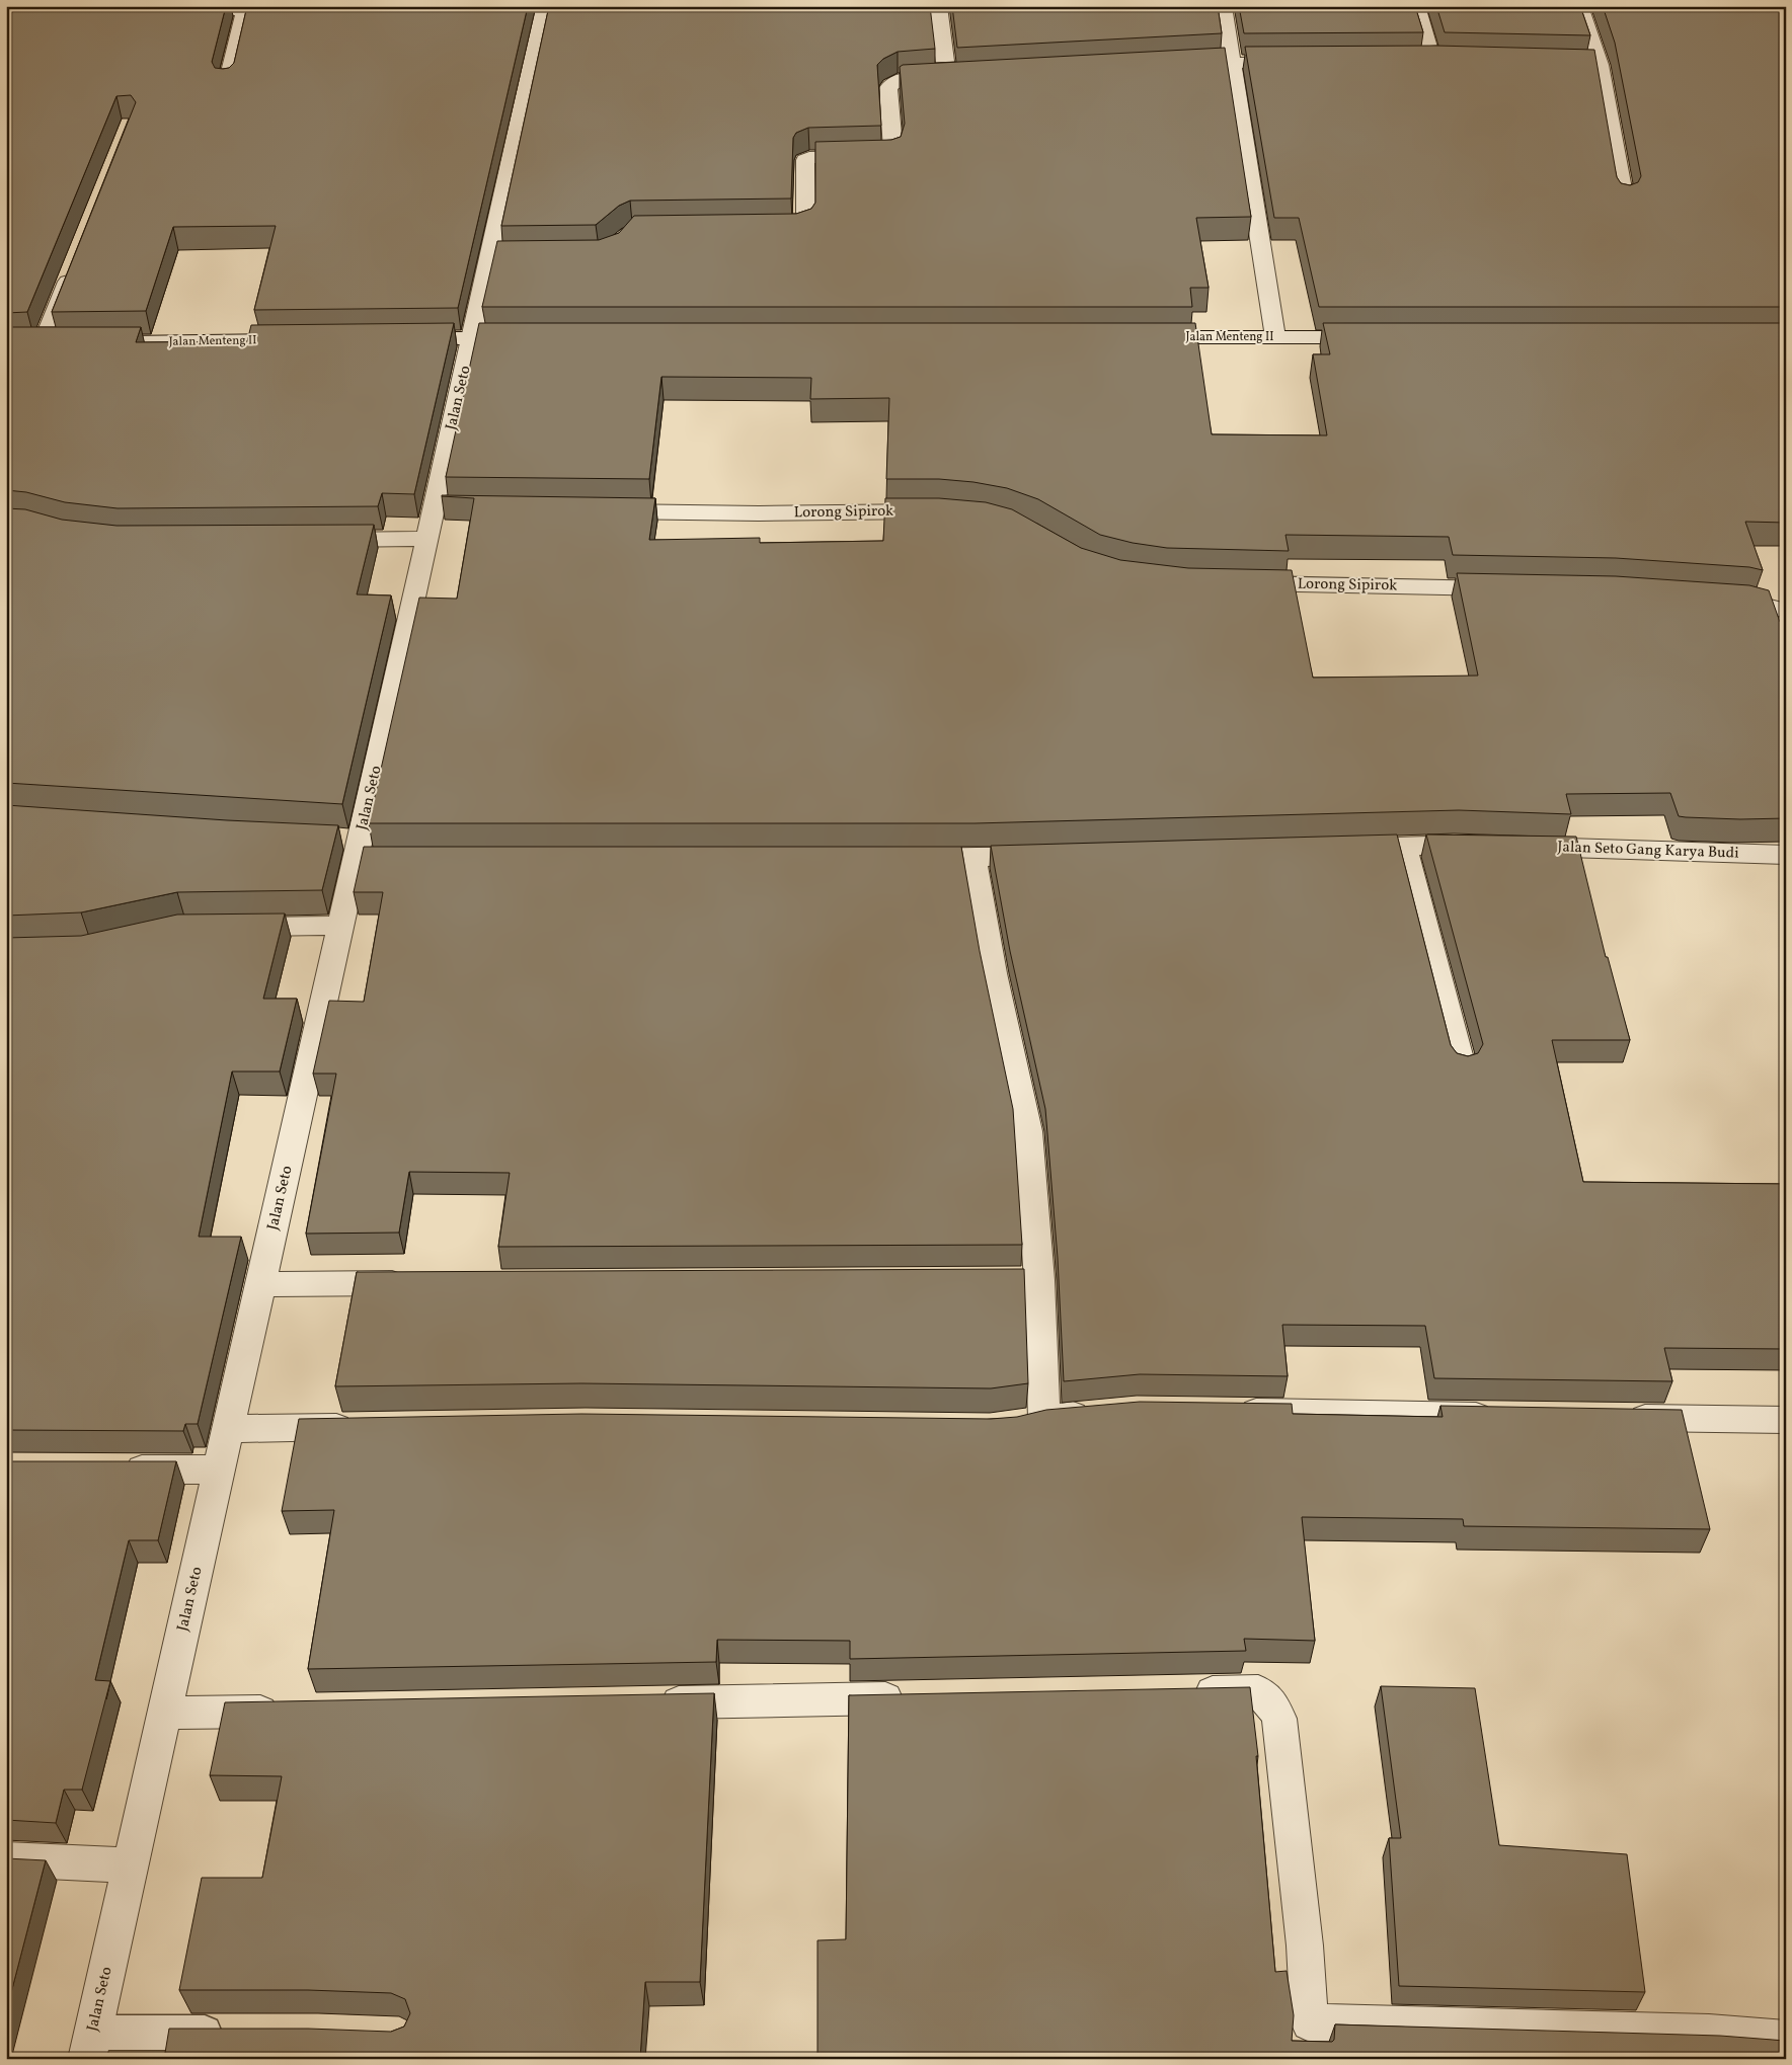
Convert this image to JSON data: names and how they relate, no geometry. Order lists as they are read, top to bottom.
{
  "streets": {
    "street": [
      "Jalan Menteng II",
      "Jalan Seto",
      "Lorong Sipirok",
      "Jalan Seto Gang Karya Budi"
    ]
  }
}
